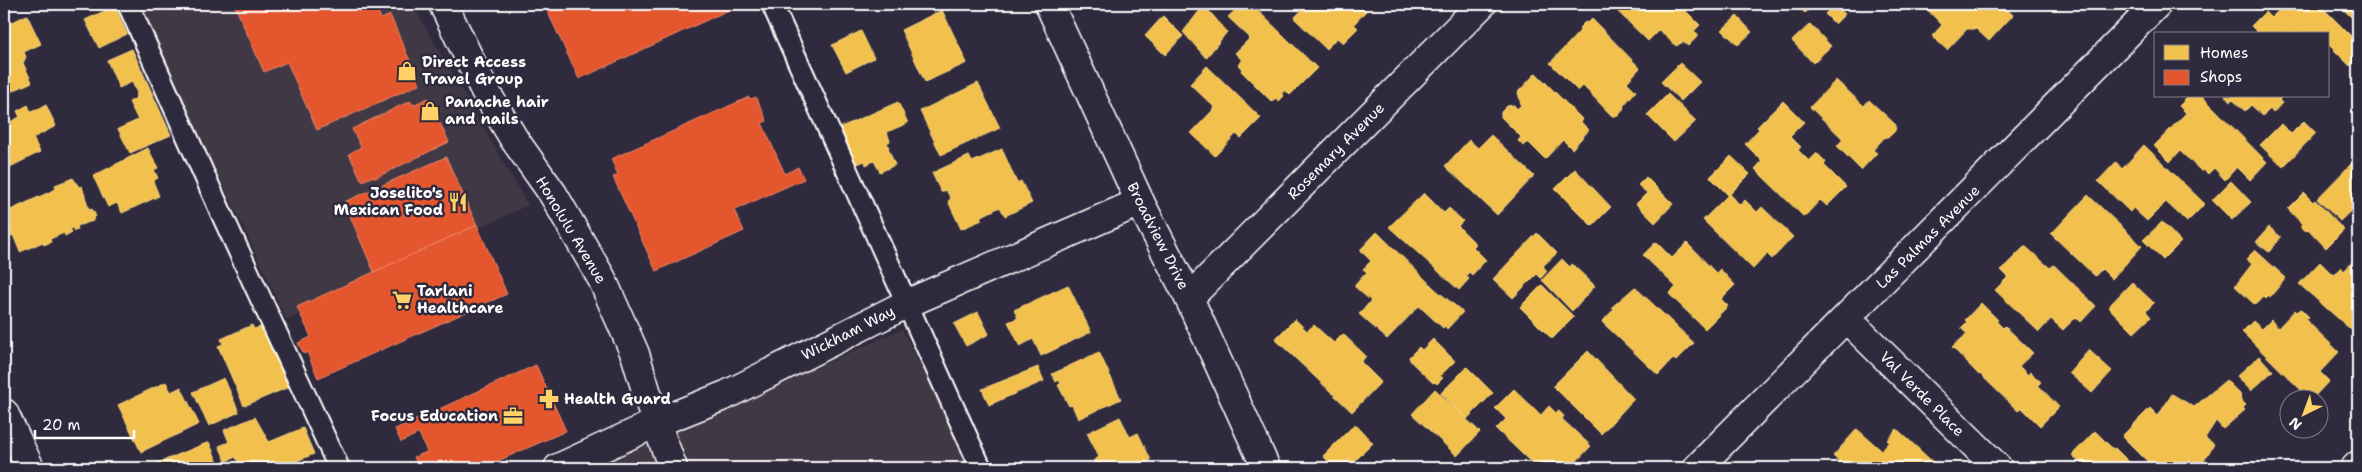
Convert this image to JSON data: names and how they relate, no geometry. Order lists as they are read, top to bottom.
{
  "streets": {
    "street": [
      "Rosemary Avenue",
      "Honolulu Avenue",
      "Broadview Drive",
      "Las Palmas Avenue",
      "Wickham Way",
      "Val Verde Place"
    ]
  },
  "crossings": [
    ["Rosemary Avenue", "Broadview Drive"],
    ["Honolulu Avenue", "Wickham Way"],
    ["Broadview Drive", "Wickham Way"],
    ["Las Palmas Avenue", "Val Verde Place"]
  ],
  "places": {
    "shop": ["Direct Access Travel Group", "Panache hair and nails"],
    "restaurant": ["Joselito's Mexican Food"],
    "supermarket": ["Tarlani Healthcare"],
    "pharmacy": ["Health Guard"],
    "office": ["Focus Education"]
  },
  "legend": ["Homes", "Shops"],
  "scale_bar": "20 m",
  "north": "bottom left"
}
